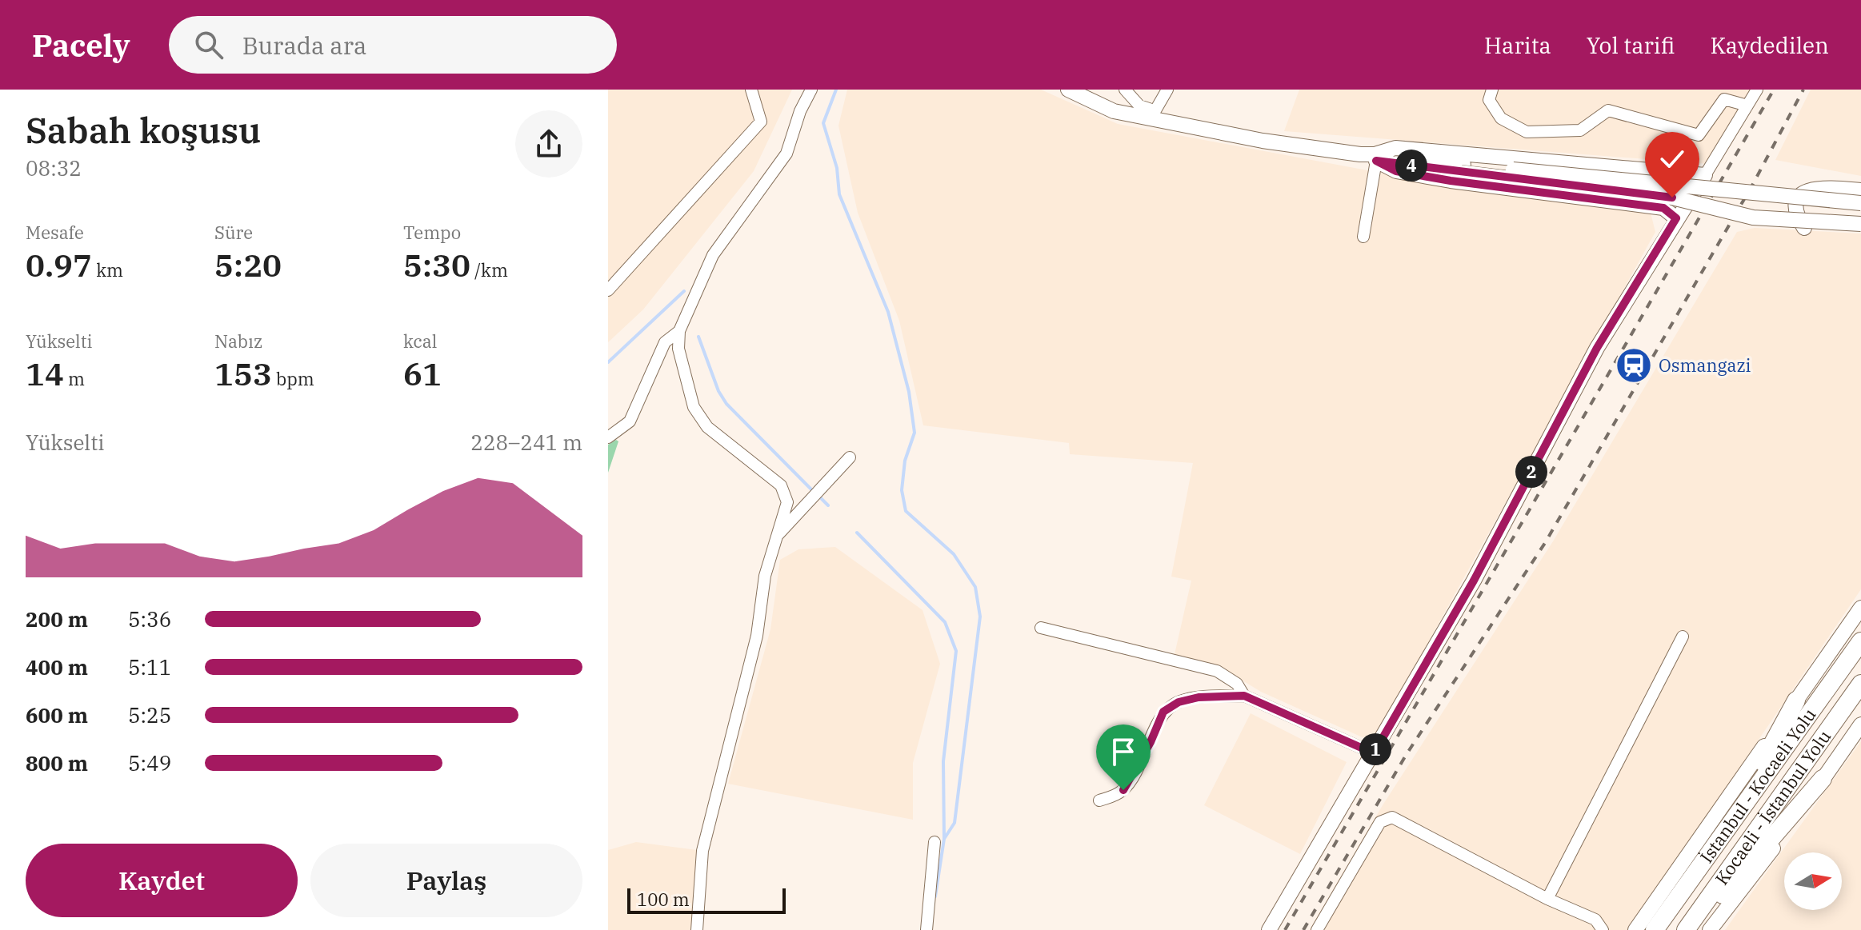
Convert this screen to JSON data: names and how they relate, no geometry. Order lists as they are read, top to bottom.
{
  "streets": {
    "highway": ["İstanbul - Kocaeli Yolu", "Kocaeli - İstanbul Yolu"]
  },
  "places": {
    "station": ["Osmangazi"]
  },
  "scale_bar": "100 m",
  "north": "right",
  "page": {
    "header": "Pacely",
    "search": "Burada ara",
    "nav": ["Harita", "Yol tarifi", "Kaydedilen"],
    "heading": ["Sabah koşusu", "08:32"],
    "pins": ["4", "2", "1"],
    "stats": [
      ["Mesafe", "0.97 km"],
      ["Süre", "5:20"],
      ["Tempo", "5:30 /km"],
      ["Yükselti", "14 m"],
      ["Nabız", "153 bpm"],
      ["kcal", "61"]
    ],
    "chart": ["Yükselti", "228–241 m"],
    "list": [
      {
        "name": "200 m",
        "note": "5:36"
      },
      {
        "name": "400 m",
        "note": "5:11"
      },
      {
        "name": "600 m",
        "note": "5:25"
      },
      {
        "name": "800 m",
        "note": "5:49"
      }
    ],
    "buttons": ["Kaydet", "Paylaş"],
    "scale": "100 m"
  }
}
